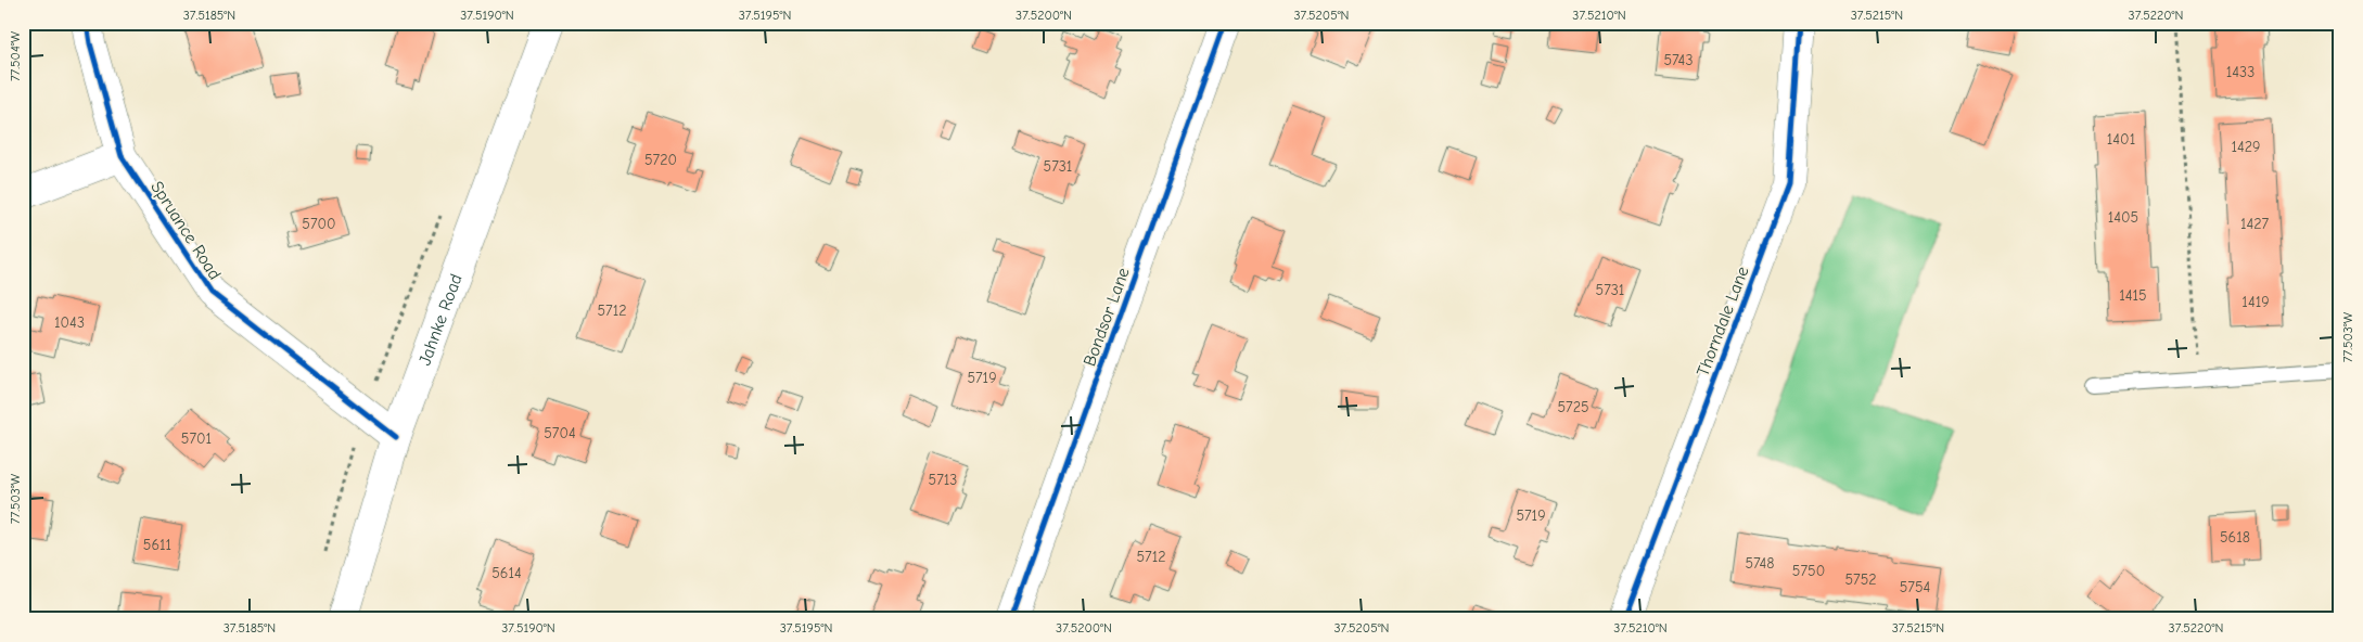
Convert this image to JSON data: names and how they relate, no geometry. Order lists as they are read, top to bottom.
{
  "streets": {
    "street": [
      "Spruance Road",
      "Bondsor Lane",
      "Jahnke Road",
      "Thorndale Lane"
    ]
  },
  "crossings": [
    ["Spruance Road", "Jahnke Road"]
  ],
  "house_numbers": [
    "5743",
    "1433",
    "1401",
    "1429",
    "5720",
    "5731",
    "1405",
    "5700",
    "1427",
    "5731",
    "1415",
    "1419",
    "5712",
    "1043",
    "5719",
    "5725",
    "5704",
    "5701",
    "5713",
    "5719",
    "5618",
    "5611",
    "5712",
    "5748",
    "5750",
    "5614",
    "5752",
    "5754"
  ],
  "coordinates": [
    "37.5185°N",
    "37.5190°N",
    "37.5195°N",
    "37.5200°N",
    "37.5205°N",
    "37.5210°N",
    "37.5215°N",
    "37.5220°N",
    "77.504°W",
    "77.503°W"
  ]
}
